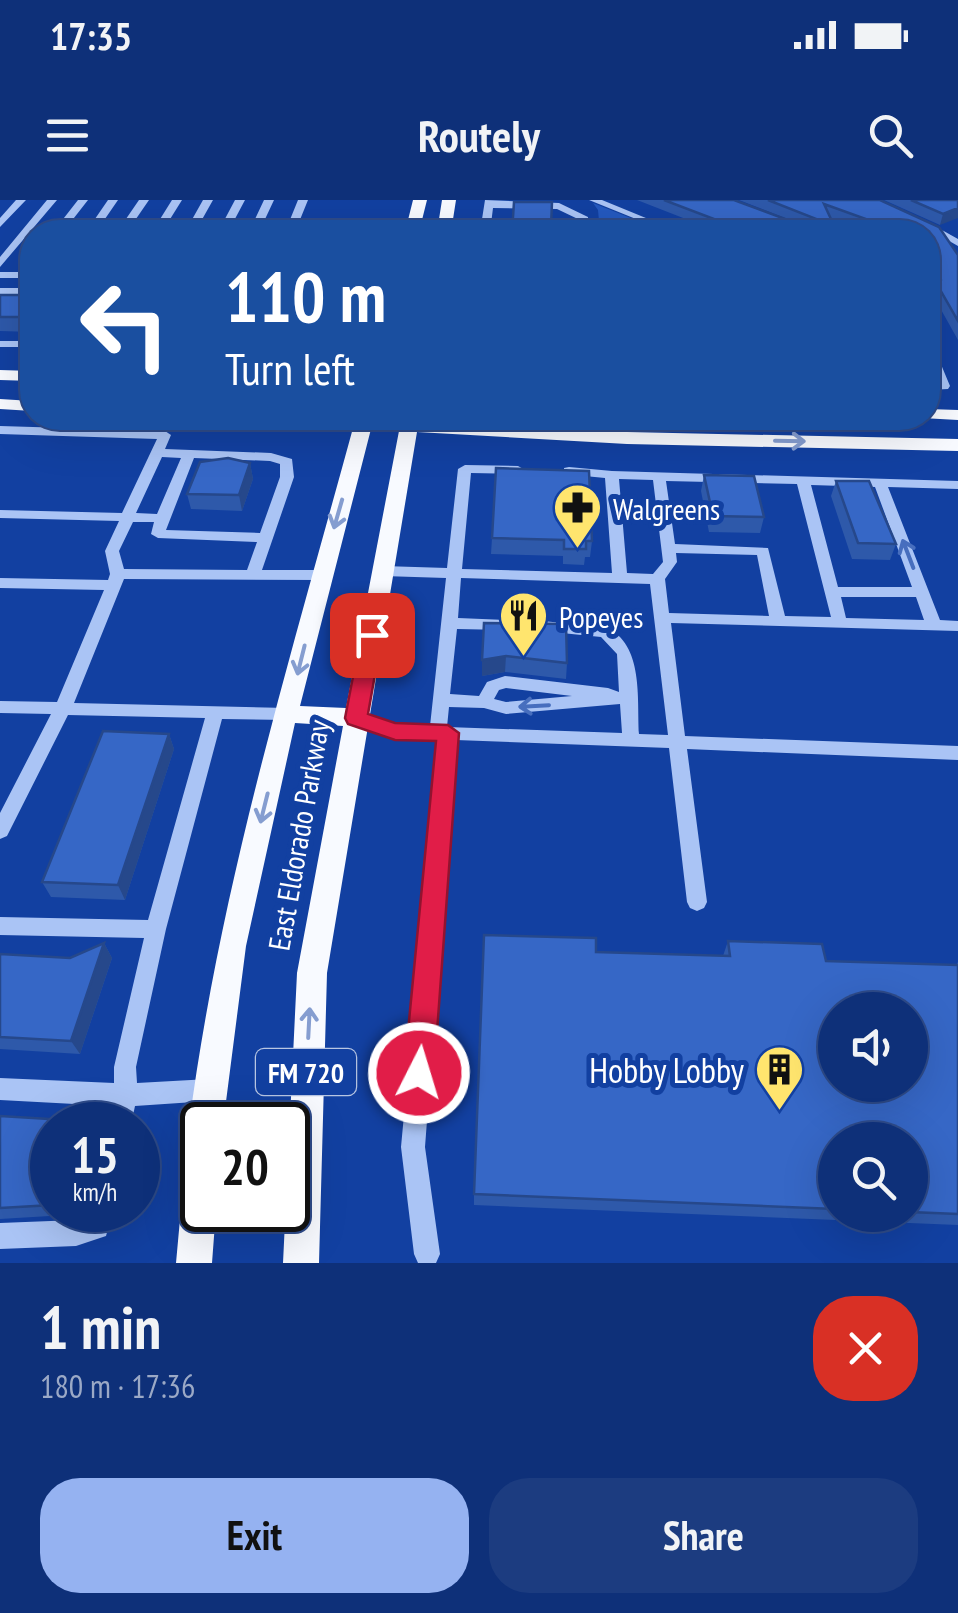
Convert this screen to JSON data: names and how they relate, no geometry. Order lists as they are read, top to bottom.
{
  "streets": {
    "main road": ["East Eldorado Parkway", "FM 720"]
  },
  "places": {
    "pharmacy": ["Walgreens"],
    "restaurant": ["Popeyes"],
    "building": ["Hobby Lobby"]
  },
  "page": {
    "status": "17:35",
    "header": "Routely",
    "turn": ["110 m", "Turn left"],
    "speed": "15 km/h",
    "limit": "20",
    "heading": ["1 min", "180 m · 17:36"],
    "buttons": ["Exit", "Share"]
  }
}
